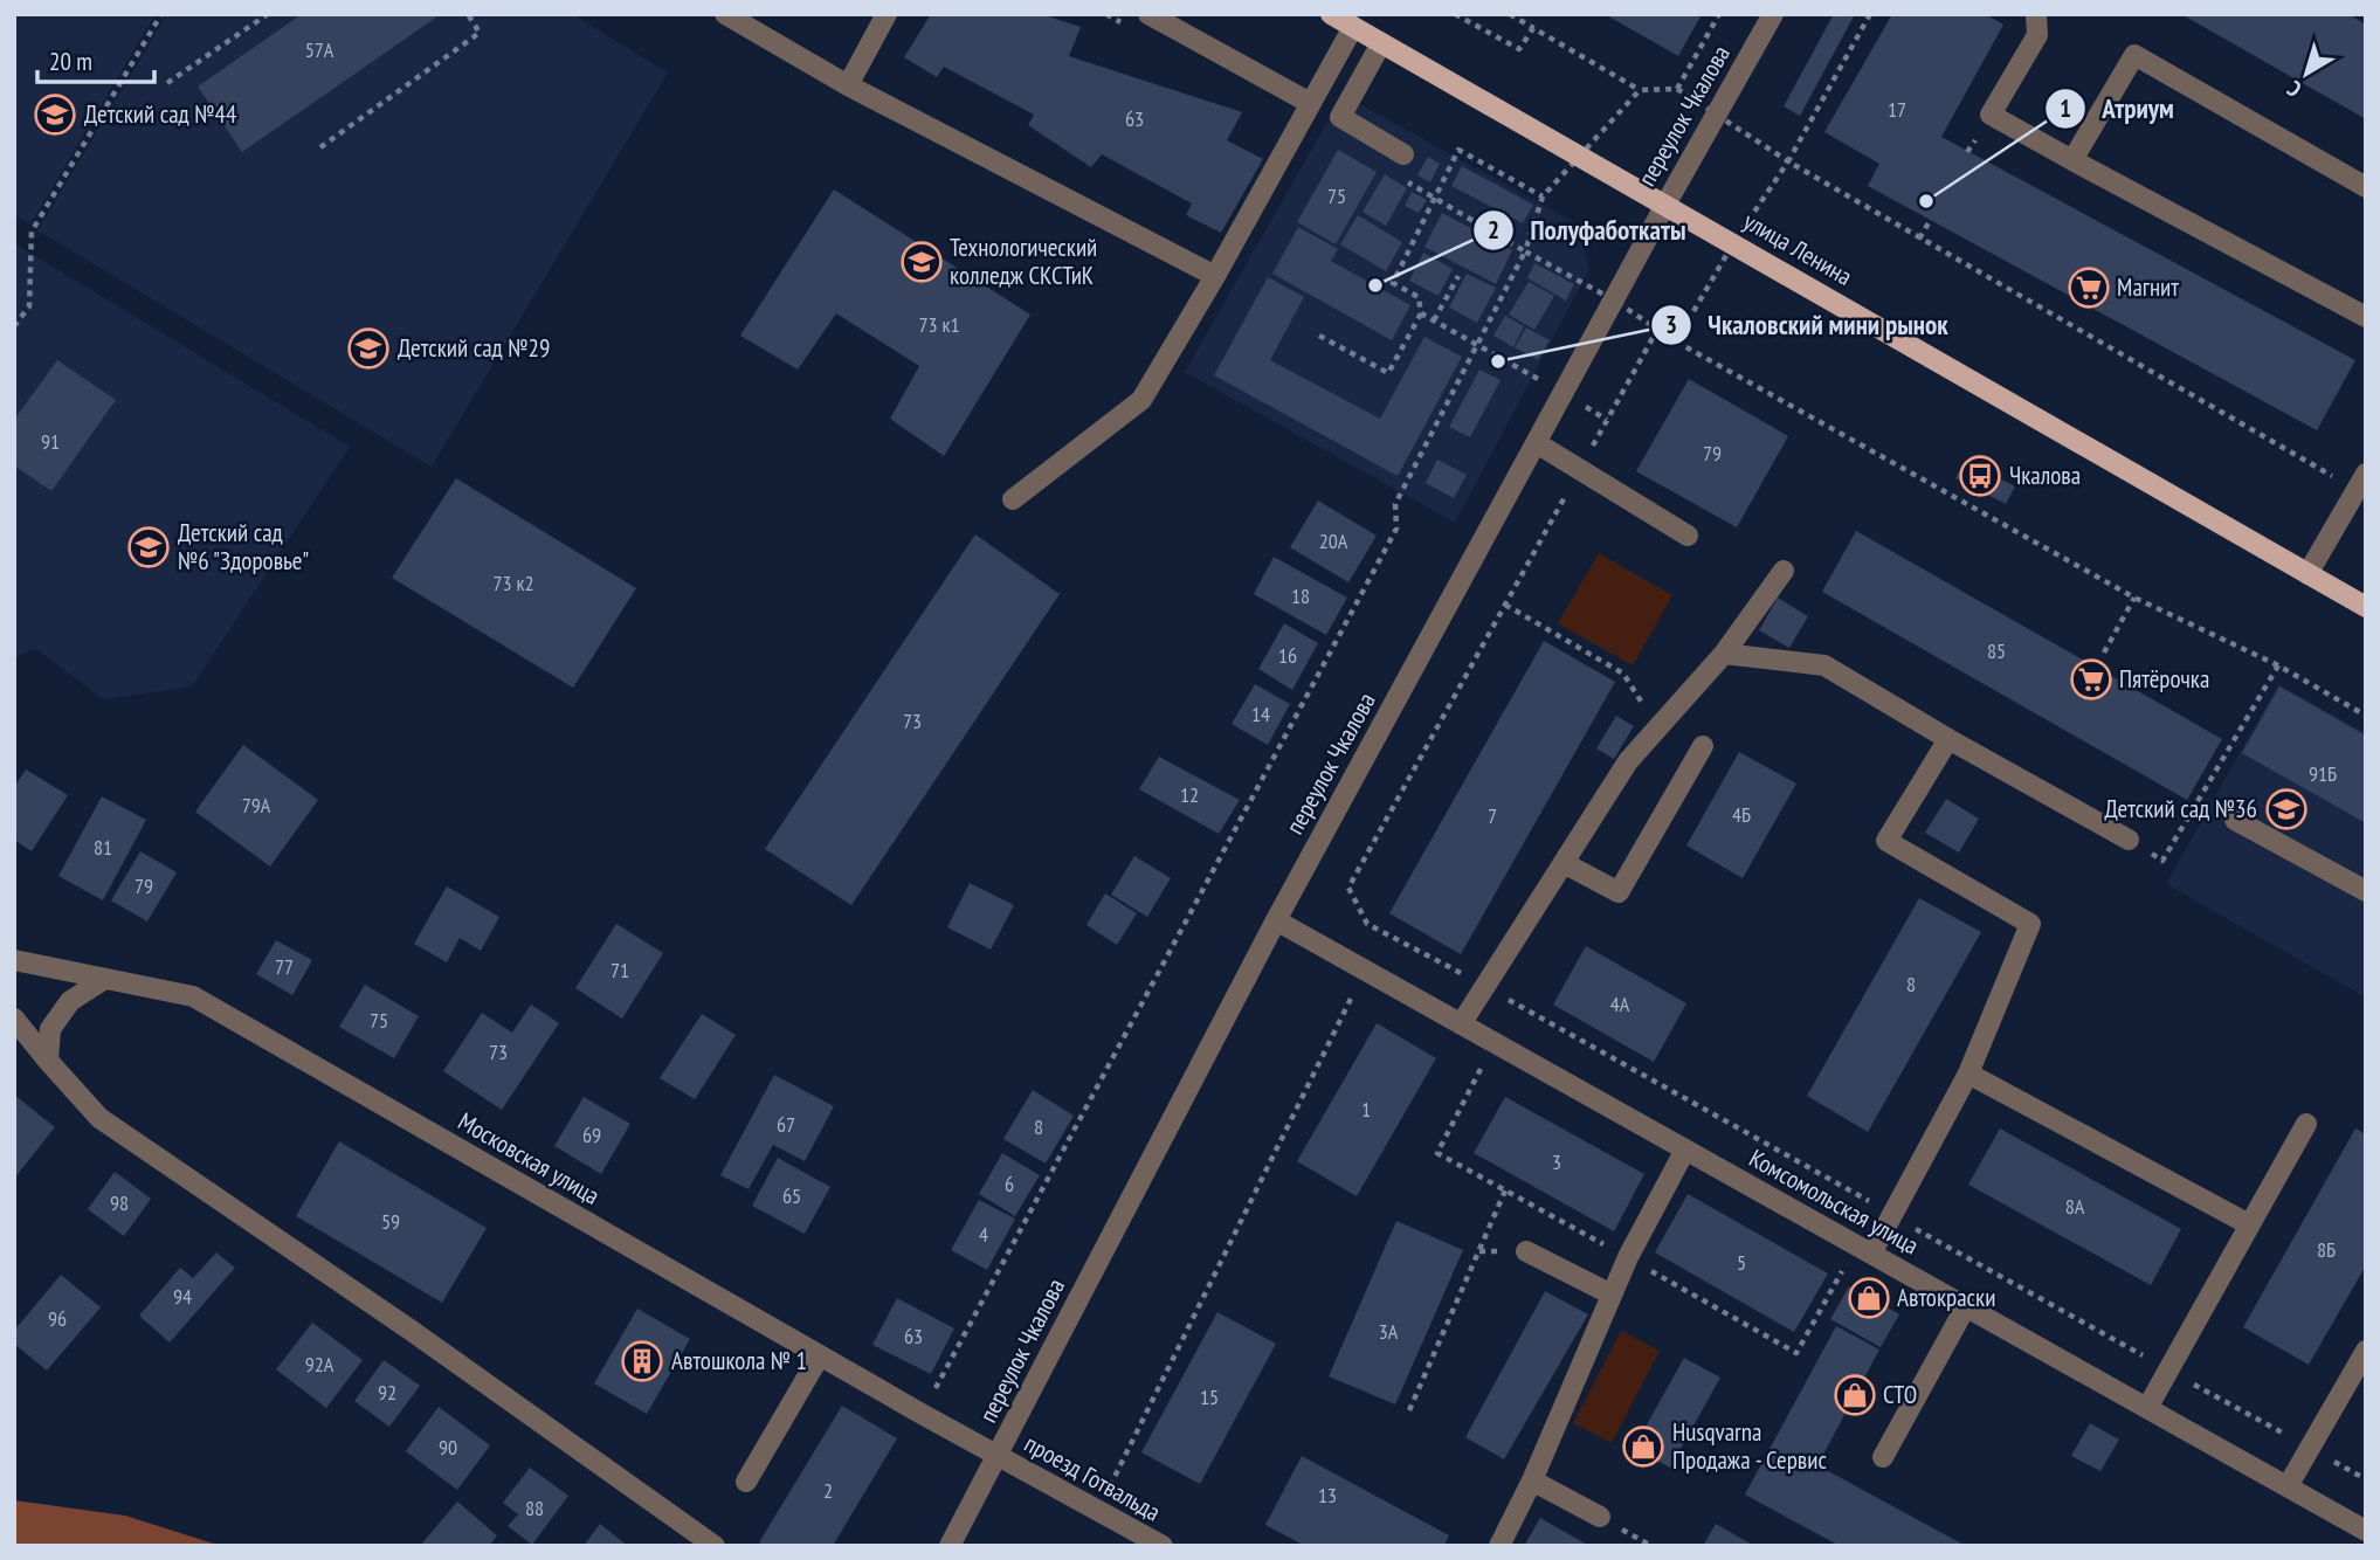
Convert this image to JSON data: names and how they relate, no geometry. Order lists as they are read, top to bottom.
{
  "streets": {
    "main road": ["улица Ленина"],
    "street": [
      "переулок Чкалова",
      "Московская улица",
      "Комсомольская улица",
      "проезд Готвальда"
    ]
  },
  "crossings": [
    ["переулок Чкалова", "улица Ленина"],
    ["переулок Чкалова", "Московская улица"],
    ["переулок Чкалова", "Комсомольская улица"],
    ["переулок Чкалова", "проезд Готвальда"],
    ["Московская улица", "проезд Готвальда"]
  ],
  "places": {
    "school or university": [
      "Детский сад №44",
      "Технологический колледж СКСТиК",
      "Детский сад №29",
      "Детский сад №6 \"Здоровье\"",
      "Детский сад №36"
    ],
    "other": ["Атриум", "Полуфаботкаты", "Чкаловский мини рынок"],
    "supermarket": ["Магнит", "Пятёрочка"],
    "bus stop": ["Чкалова"],
    "shop": ["Автокраски", "СТО", "Husqvarna Продажа - Сервис"],
    "building": ["Автошкола № 1"]
  },
  "house_numbers": [
    "57А",
    "17",
    "63",
    "75",
    "73 к1",
    "91",
    "79",
    "20А",
    "73 к2",
    "18",
    "85",
    "16",
    "14",
    "73",
    "91Б",
    "12",
    "79А",
    "4Б",
    "7",
    "81",
    "79",
    "77",
    "71",
    "8",
    "4А",
    "75",
    "73",
    "1",
    "67",
    "8",
    "69",
    "3",
    "6",
    "65",
    "98",
    "8А",
    "59",
    "4",
    "8Б",
    "5",
    "94",
    "96",
    "3А",
    "63",
    "92А",
    "92",
    "15",
    "90",
    "2",
    "13",
    "88"
  ],
  "scale_bar": "20 m",
  "north": "bottom left"
}
